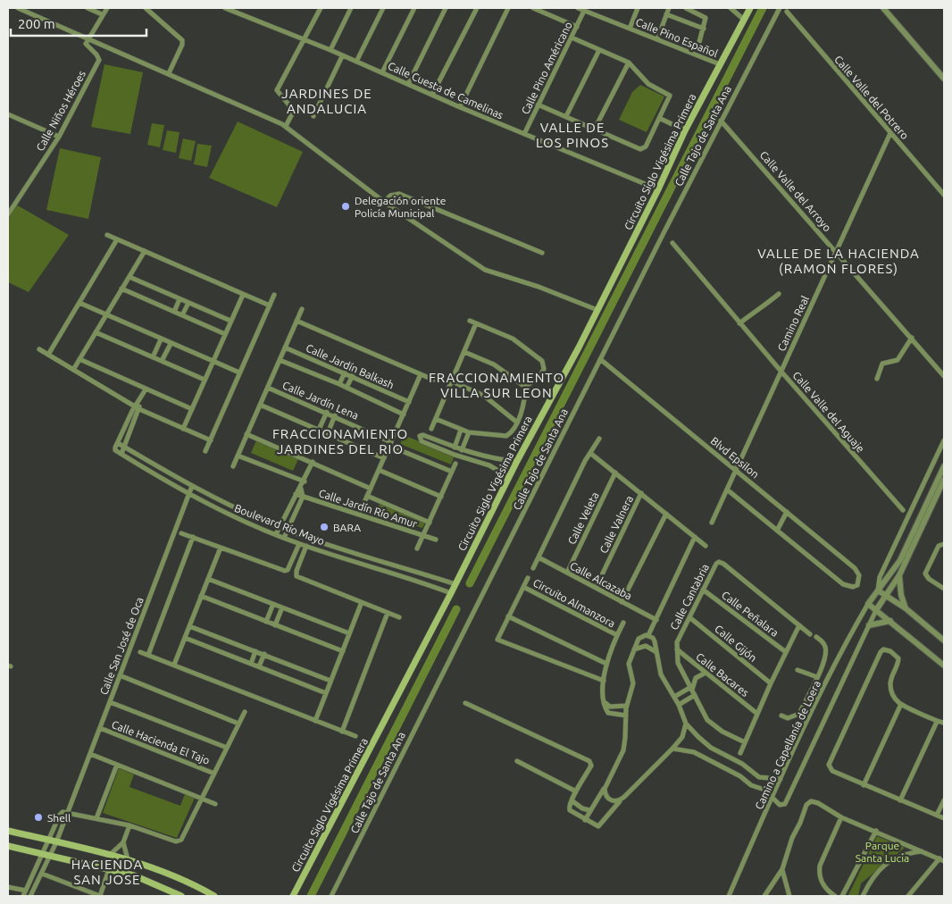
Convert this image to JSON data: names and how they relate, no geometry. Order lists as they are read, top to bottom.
{
  "streets": {
    "main road": ["Circuito Siglo Vigésima Primera"],
    "street": [
      "Calle Pino Español",
      "Calle Pino Américano",
      "Calle Cuesta de Camelinas",
      "Calle Valle del Potrero",
      "Calle Niños Héroes",
      "Calle Tajo de Santa Ana",
      "Calle Valle del Arroyo",
      "Camino Real",
      "Calle Jardín Balkash",
      "Calle Jardín Lena",
      "Calle Valle del Aguaje",
      "Blvd Epsilon",
      "Calle Jardín Río Amur",
      "Calle Veleta",
      "Boulevard Río Mayo",
      "Calle Valnera",
      "Calle Alcazaba",
      "Calle Cantabria",
      "Circuito Almanzora",
      "Calle Peñalara",
      "Calle Gijón",
      "Calle San José de Oca",
      "Calle Bacares",
      "Calle Hacienda El Tajo",
      "Camino a Capellanía de Loera"
    ]
  },
  "crossings": [
    ["Calle Pino Español", "Calle Pino Américano"],
    ["Calle Pino Español", "Circuito Siglo Vigésima Primera"],
    ["Calle Pino Américano", "Calle Cuesta de Camelinas"],
    ["Calle Cuesta de Camelinas", "Circuito Siglo Vigésima Primera"],
    ["Calle Valle del Potrero", "Camino Real"],
    ["Calle Tajo de Santa Ana", "Calle Valle del Arroyo"],
    ["Calle Tajo de Santa Ana", "Blvd Epsilon"],
    ["Circuito Siglo Vigésima Primera", "Boulevard Río Mayo"],
    ["Calle Valle del Arroyo", "Camino Real"],
    ["Camino Real", "Calle Valle del Aguaje"],
    ["Camino Real", "Blvd Epsilon"],
    ["Calle Veleta", "Calle Alcazaba"],
    ["Boulevard Río Mayo", "Calle San José de Oca"],
    ["Calle Valnera", "Calle Alcazaba"],
    ["Calle Cantabria", "Calle Peñalara"],
    ["Calle Cantabria", "Calle Gijón"],
    ["Calle Cantabria", "Calle Bacares"],
    ["Calle San José de Oca", "Calle Hacienda El Tajo"]
  ],
  "districts": [
    "JARDINES DE ANDALUCIA",
    "VALLE DE LOS PINOS",
    "VALLE DE LA HACIENDA (RAMON FLORES)",
    "FRACCIONAMIENTO VILLA SUR LEON",
    "FRACCIONAMIENTO JARDINES DEL RIO",
    "HACIENDA SAN JOSE"
  ],
  "parks": ["Parque Santa Lucia"],
  "places": ["Delegación oriente Policía Municipal", "BARA", "Shell"],
  "scale_bar": "200 m"
}
